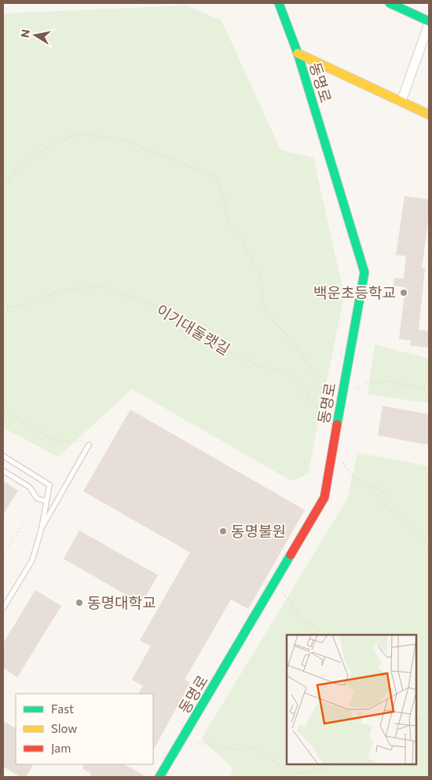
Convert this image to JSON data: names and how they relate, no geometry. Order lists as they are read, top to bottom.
{
  "streets": {
    "street": ["동명로"],
    "path": ["이기대둘랫길"]
  },
  "places": ["백운초등학교", "동명불원", "동명대학교"],
  "legend": ["Fast", "Slow", "Jam"],
  "north": "left"
}
